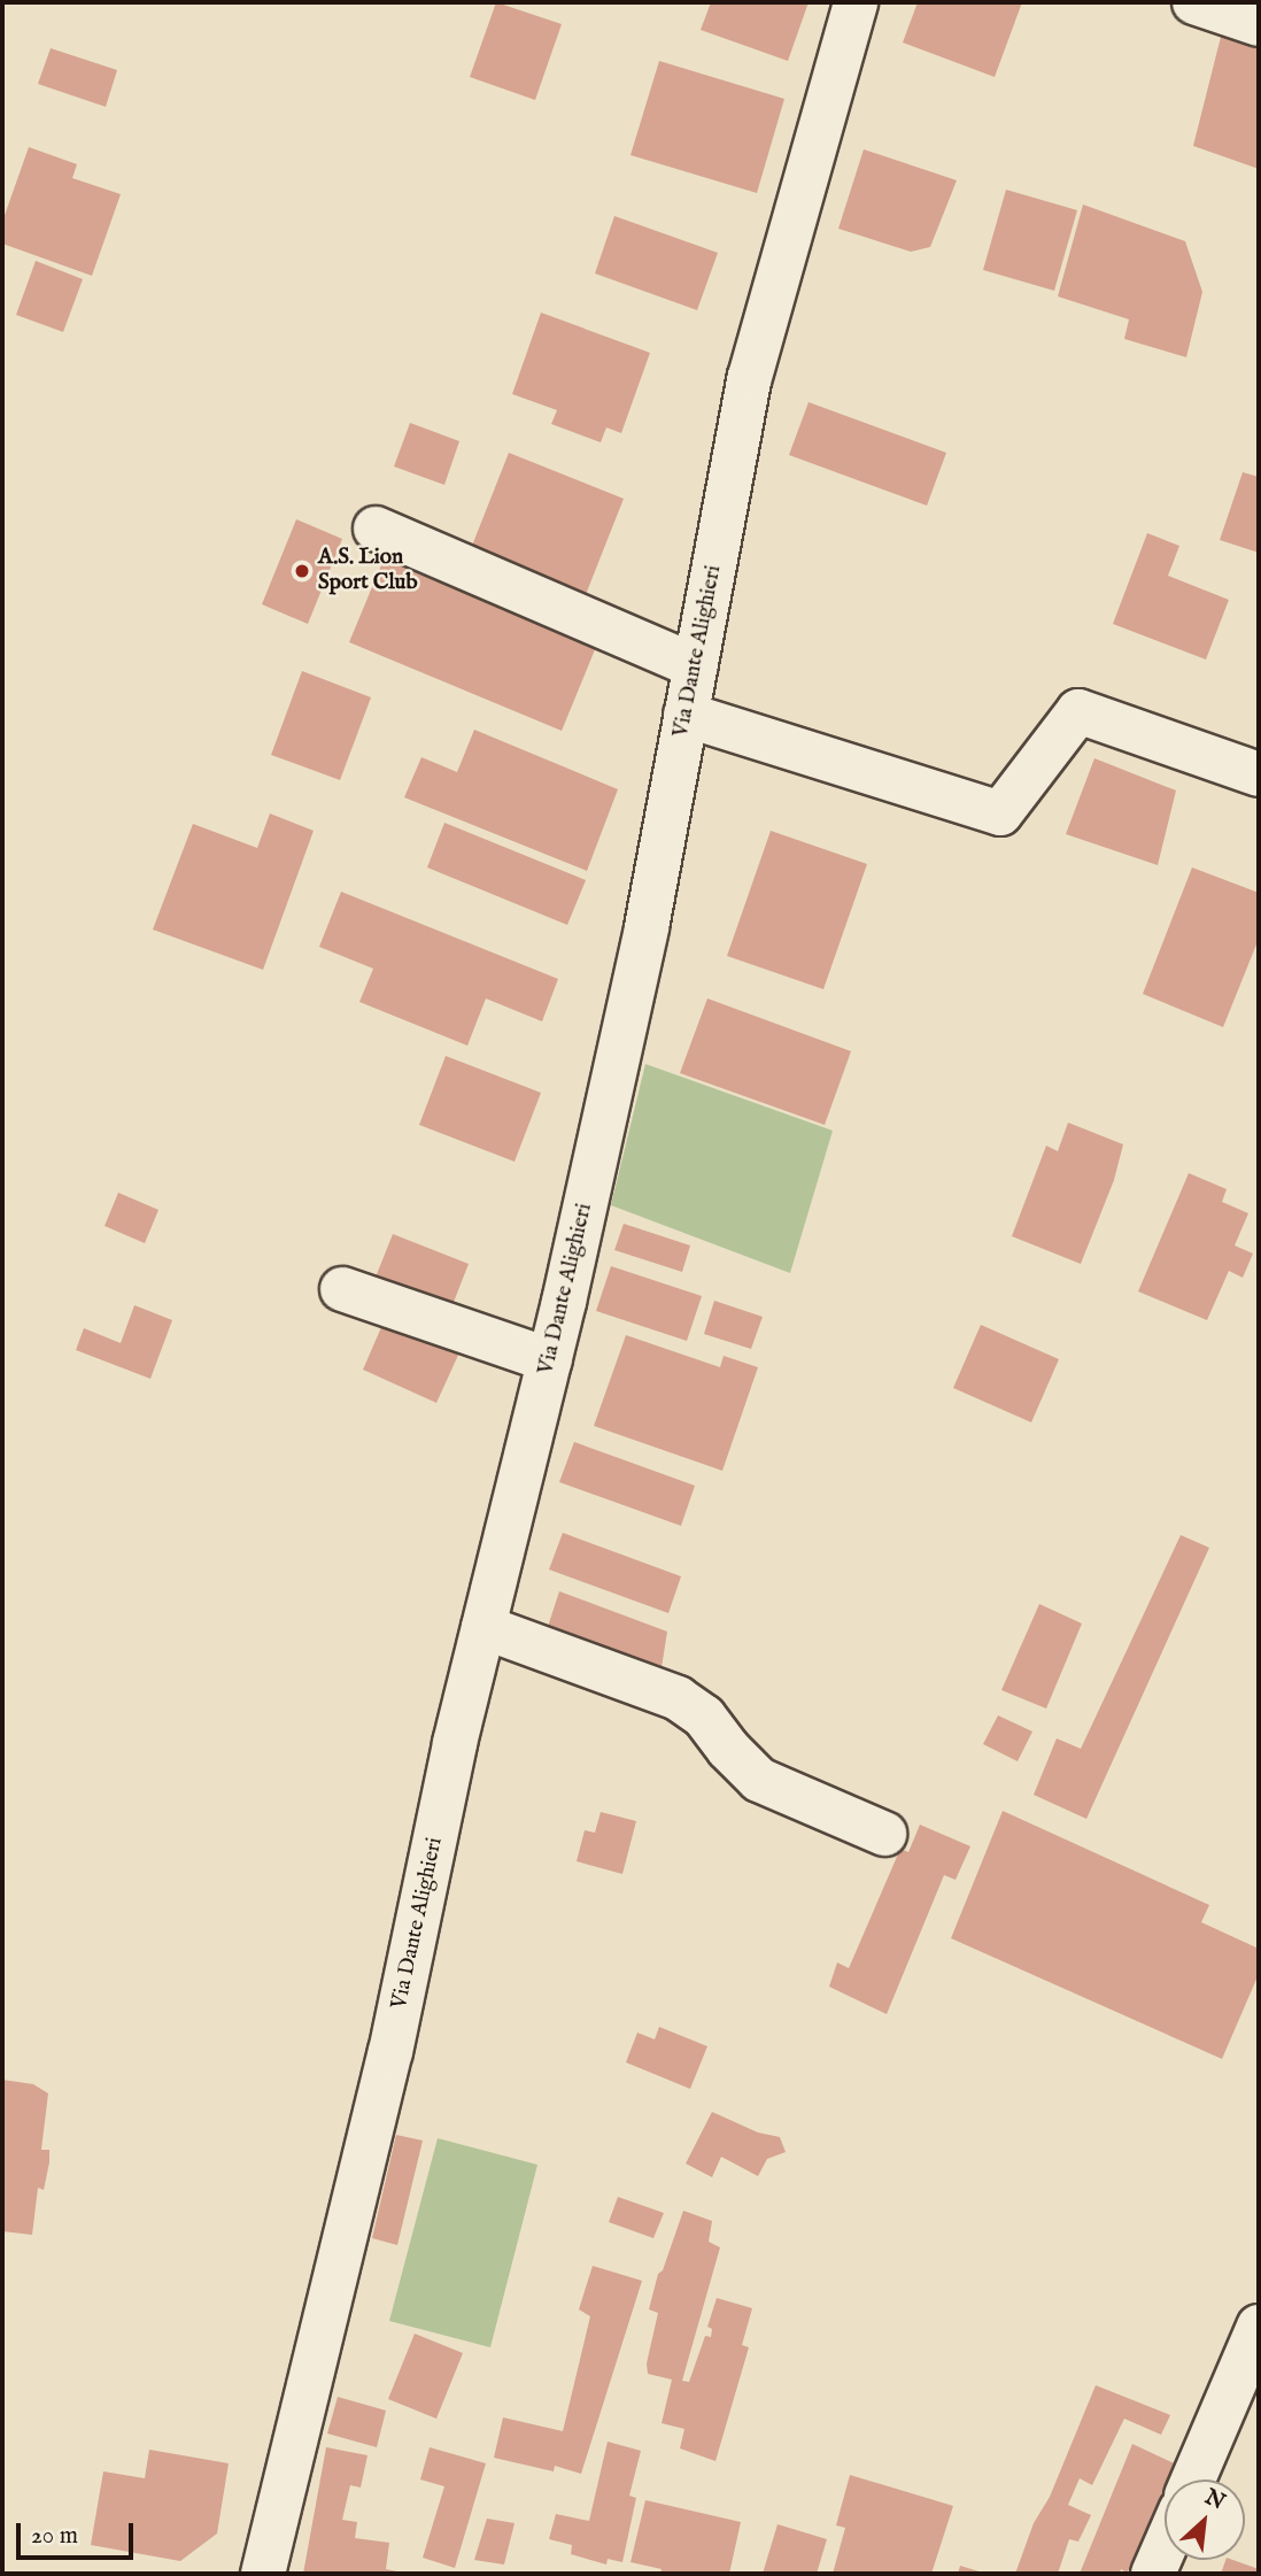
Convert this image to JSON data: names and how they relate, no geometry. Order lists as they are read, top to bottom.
{
  "streets": {
    "street": ["Via Dante Alighieri"]
  },
  "places": ["A.S. Lion Sport Club"],
  "scale_bar": "20 m",
  "north": "top right"
}
